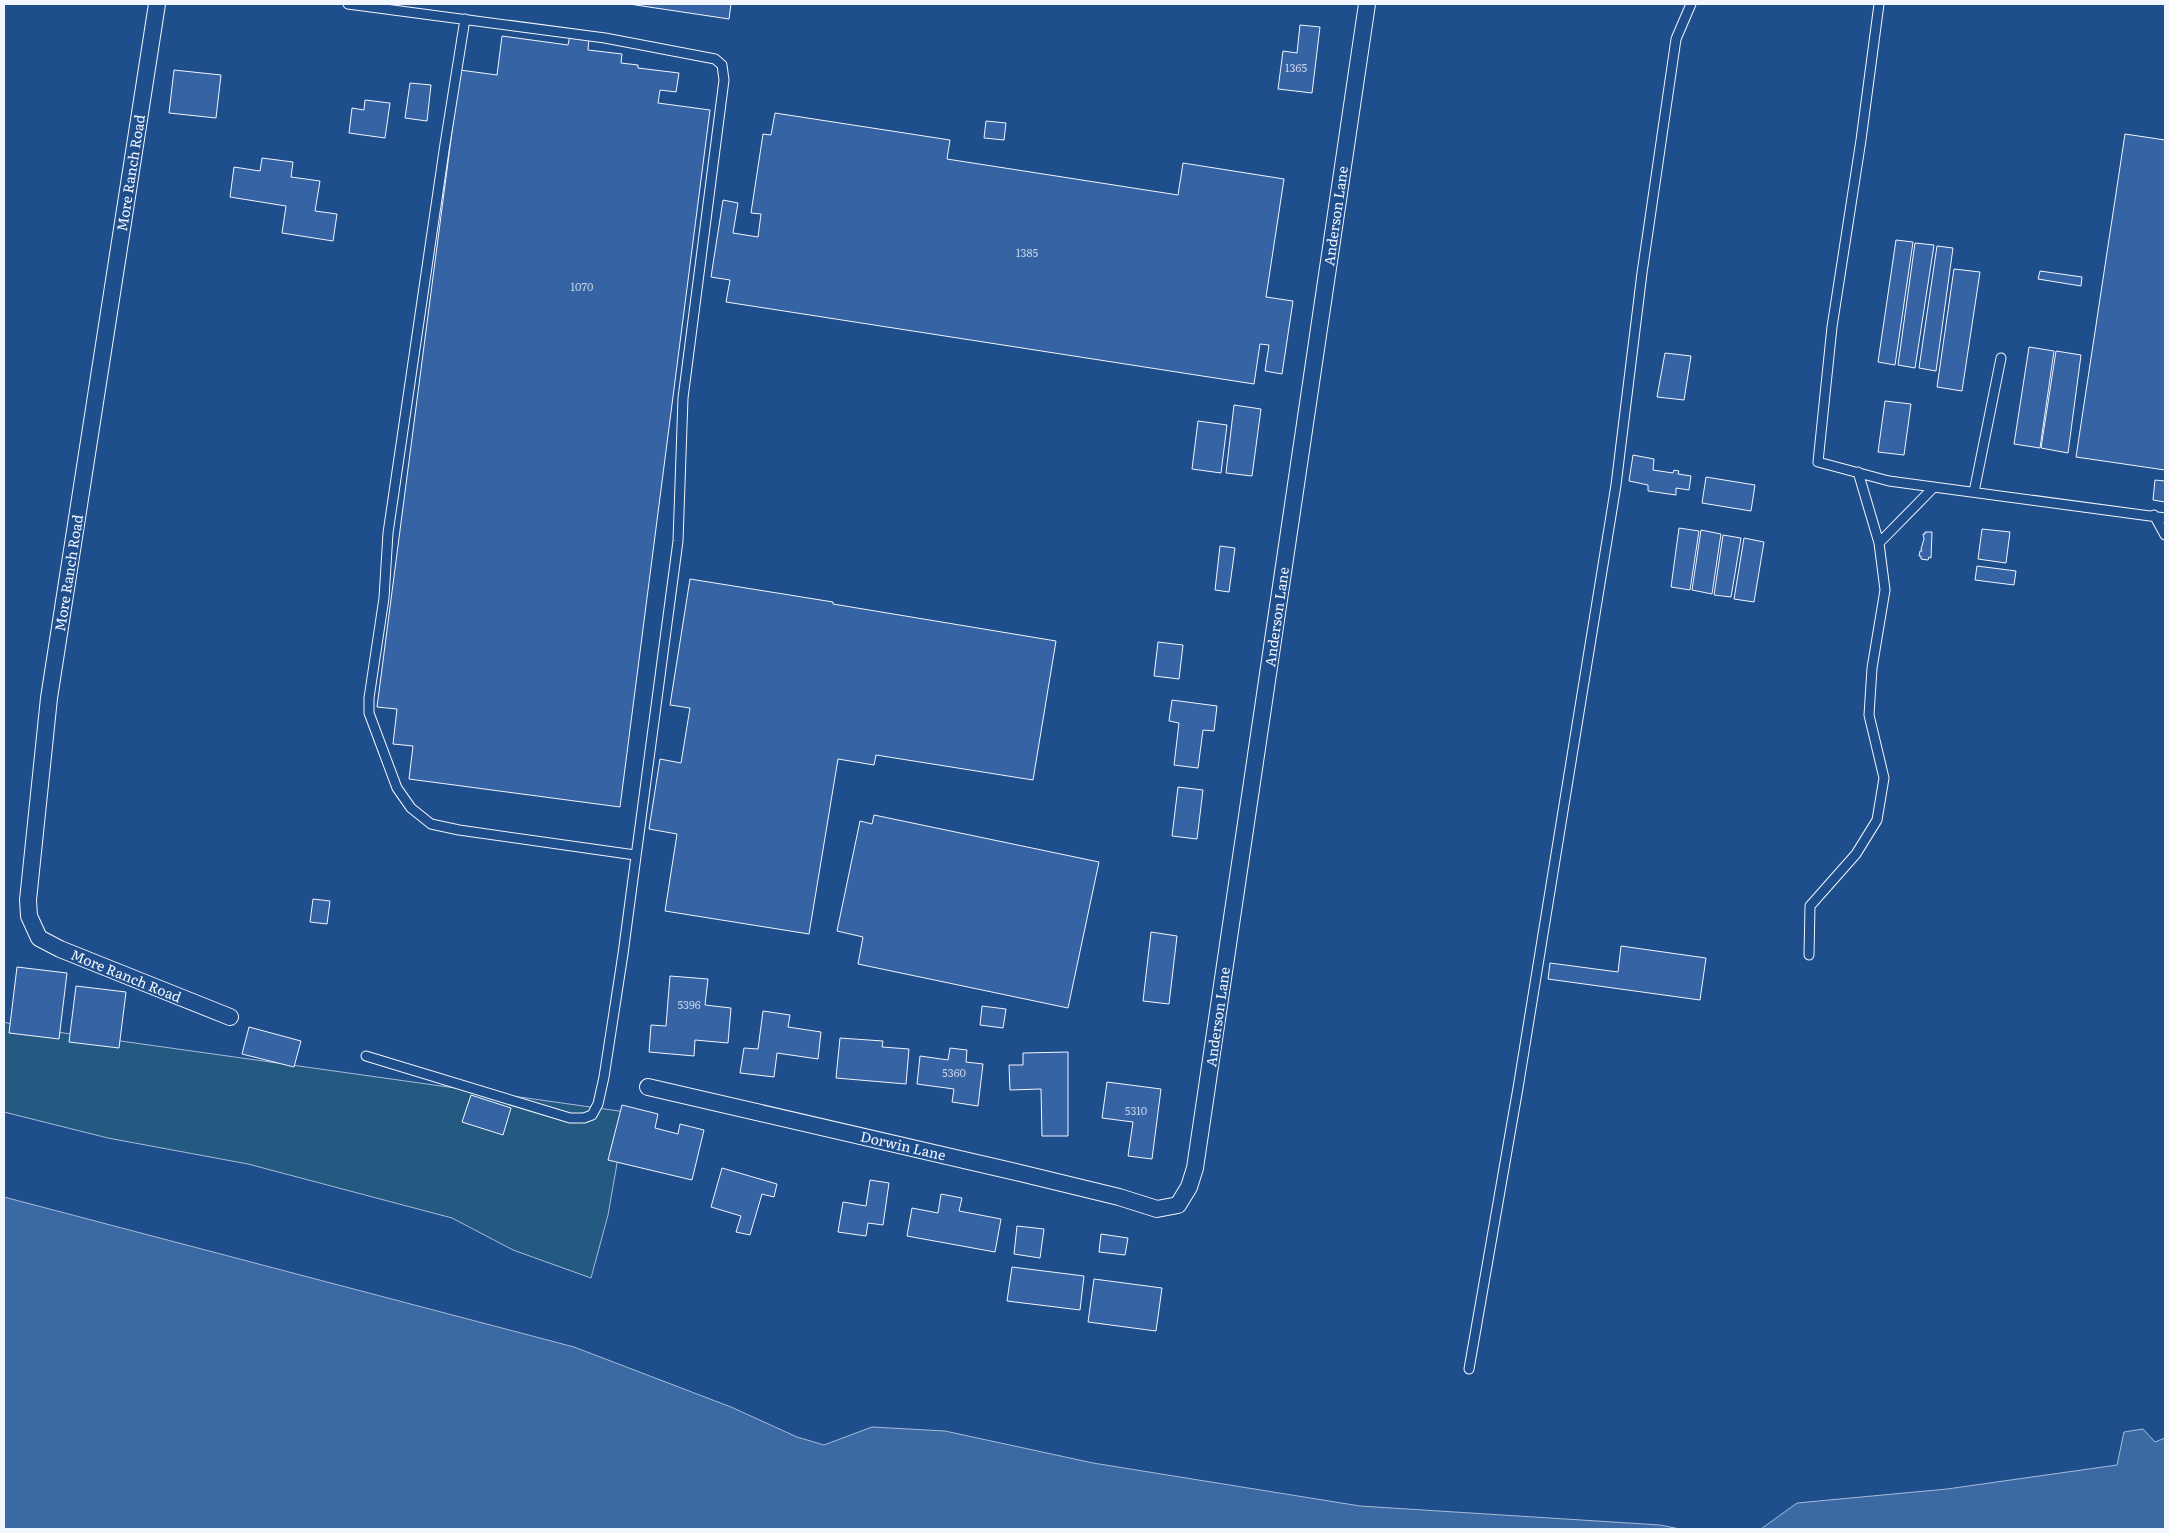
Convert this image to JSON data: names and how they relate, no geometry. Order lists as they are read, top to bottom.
{
  "streets": {
    "street": ["More Ranch Road", "Anderson Lane", "Dorwin Lane"]
  },
  "crossings": [
    ["Anderson Lane", "Dorwin Lane"]
  ],
  "house_numbers": [
    "1365",
    "1385",
    "1070",
    "5396",
    "5360",
    "5310"
  ]
}
